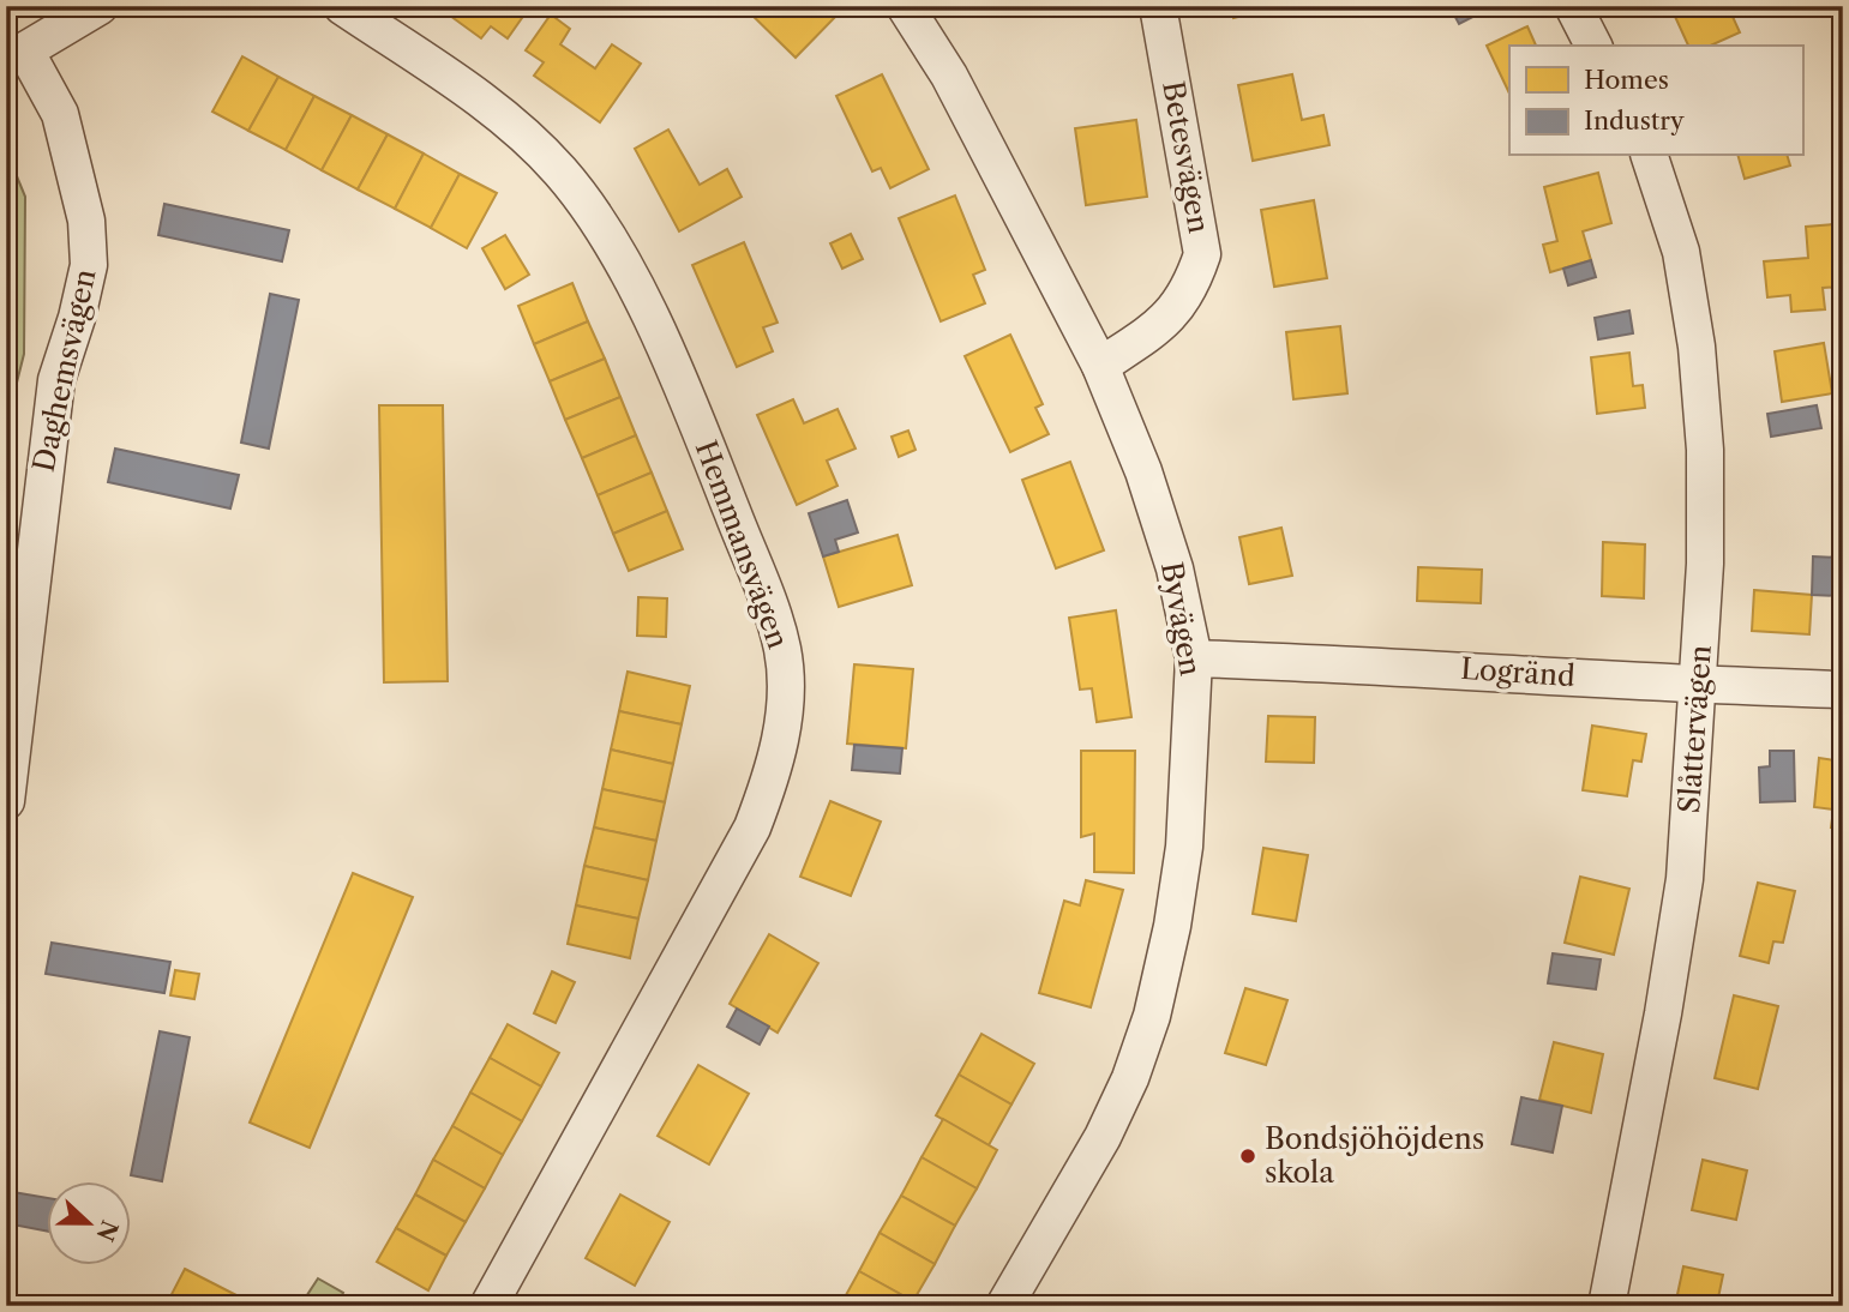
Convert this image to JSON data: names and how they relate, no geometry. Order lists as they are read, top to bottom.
{
  "streets": {
    "street": [
      "Betesvägen",
      "Daghemsvägen",
      "Hemmansvägen",
      "Byvägen",
      "Logränd",
      "Slåttervägen"
    ]
  },
  "crossings": [
    ["Betesvägen", "Byvägen"],
    ["Byvägen", "Logränd"],
    ["Logränd", "Slåttervägen"]
  ],
  "places": ["Bondsjöhöjdens skola"],
  "legend": ["Homes", "Industry"],
  "north": "right"
}
